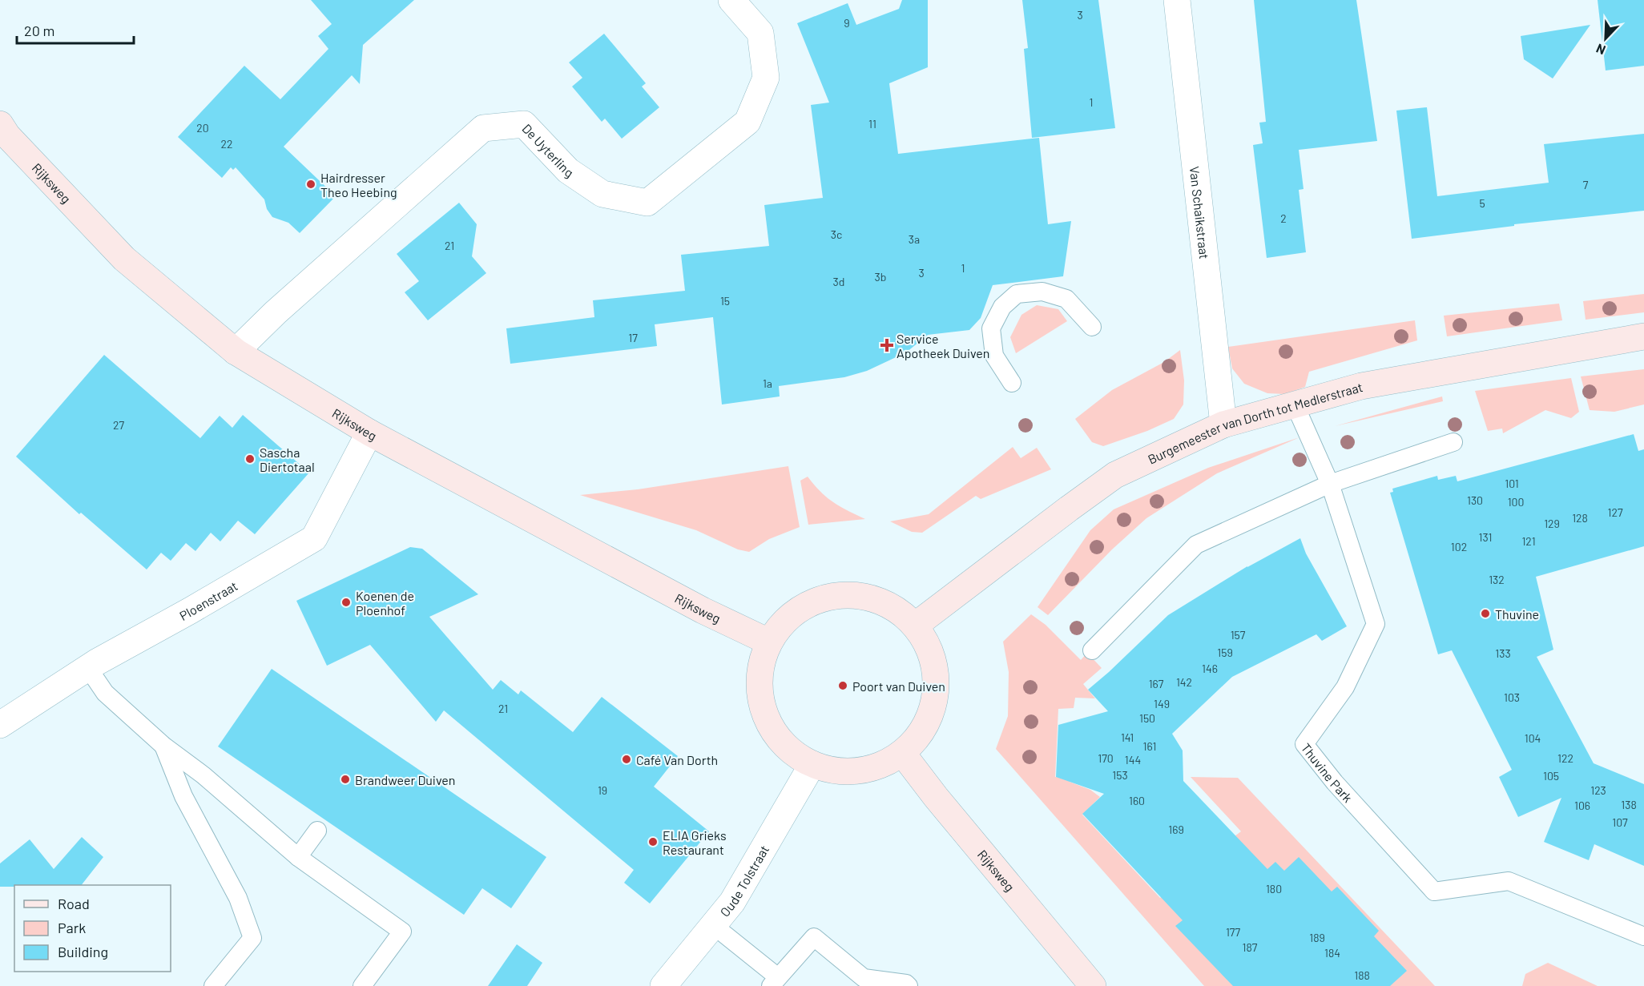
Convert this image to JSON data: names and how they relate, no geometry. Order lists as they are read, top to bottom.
{
  "streets": {
    "street": [
      "De Uyterling",
      "Rijksweg",
      "Van Schaikstraat",
      "Burgemeester van Dorth tot Medlerstraat",
      "Ploenstraat",
      "Oude Tolstraat"
    ],
    "lane": ["Thuvine Park"]
  },
  "crossings": [
    ["De Uyterling", "Rijksweg"],
    ["Rijksweg", "Ploenstraat"],
    ["Van Schaikstraat", "Burgemeester van Dorth tot Medlerstraat"],
    ["Burgemeester van Dorth tot Medlerstraat", "Thuvine Park"]
  ],
  "places": {
    "other": [
      "Hairdresser Theo Heebing",
      "Sascha Diertotaal",
      "Koenen de Ploenhof",
      "Thuvine",
      "Poort van Duiven",
      "Café Van Dorth",
      "Brandweer Duiven",
      "ELIA Grieks Restaurant"
    ],
    "health": ["Service Apotheek Duiven"]
  },
  "house_numbers": [
    "3",
    "9",
    "1",
    "11",
    "20",
    "22",
    "7",
    "5",
    "2",
    "3c",
    "3a",
    "21",
    "1",
    "3",
    "3b",
    "3d",
    "15",
    "17",
    "1a",
    "27",
    "101",
    "130",
    "100",
    "127",
    "128",
    "129",
    "131",
    "121",
    "102",
    "132",
    "157",
    "159",
    "133",
    "146",
    "142",
    "167",
    "103",
    "149",
    "21",
    "150",
    "141",
    "104",
    "161",
    "170",
    "122",
    "144",
    "153",
    "105",
    "19",
    "123",
    "160",
    "138",
    "106",
    "107",
    "169",
    "180",
    "177",
    "189",
    "187",
    "184",
    "188"
  ],
  "legend": ["Road", "Park", "Building"],
  "scale_bar": "20 m",
  "north": "bottom left"
}
